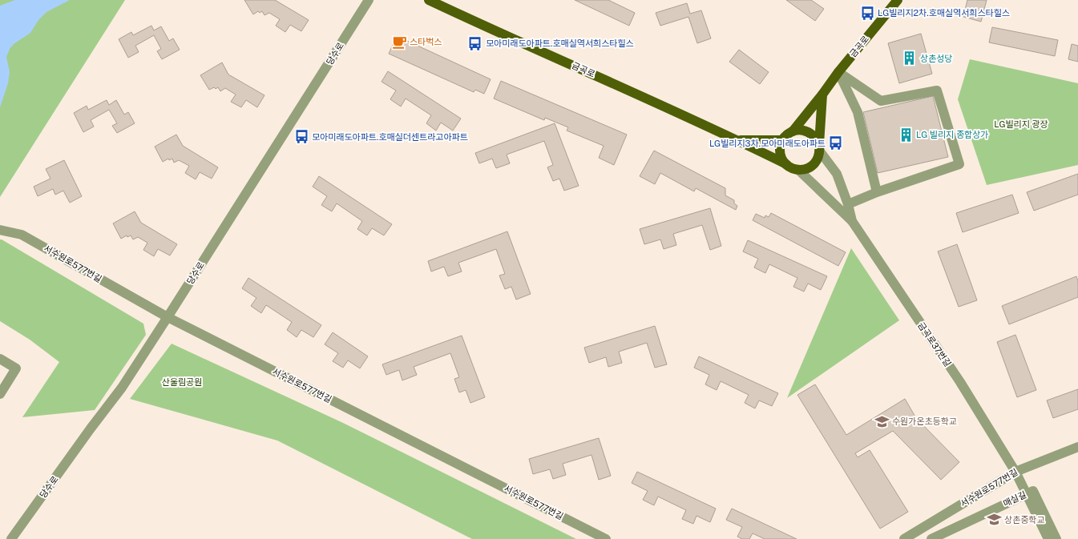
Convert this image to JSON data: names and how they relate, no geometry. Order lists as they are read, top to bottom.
{
  "streets": {
    "main road": ["금곡로"],
    "street": [
      "당수로",
      "서수원로577번길",
      "금곡로37번길",
      "매실길"
    ]
  },
  "crossings": [
    ["금곡로", "금곡로37번길"],
    ["당수로", "서수원로577번길"],
    ["서수원로577번길", "금곡로37번길"],
    ["금곡로37번길", "매실길"]
  ],
  "parks": ["LG빌리지 광장", "산울림공원"],
  "places": {
    "bus stop": [
      "LG빌리지2차.호매실역서희스타힐스",
      "모아미래도아파트.호매실역서희스타힐스",
      "모아미래도아파트.호매실더센트라고아파트",
      "LG빌리지3차.모아미래도아파트"
    ],
    "cafe": ["스타벅스"],
    "building": ["상촌성당", "LG 빌리지 종합상가"],
    "school or university": ["수원가온초등학교", "상촌중학교"]
  }
}
